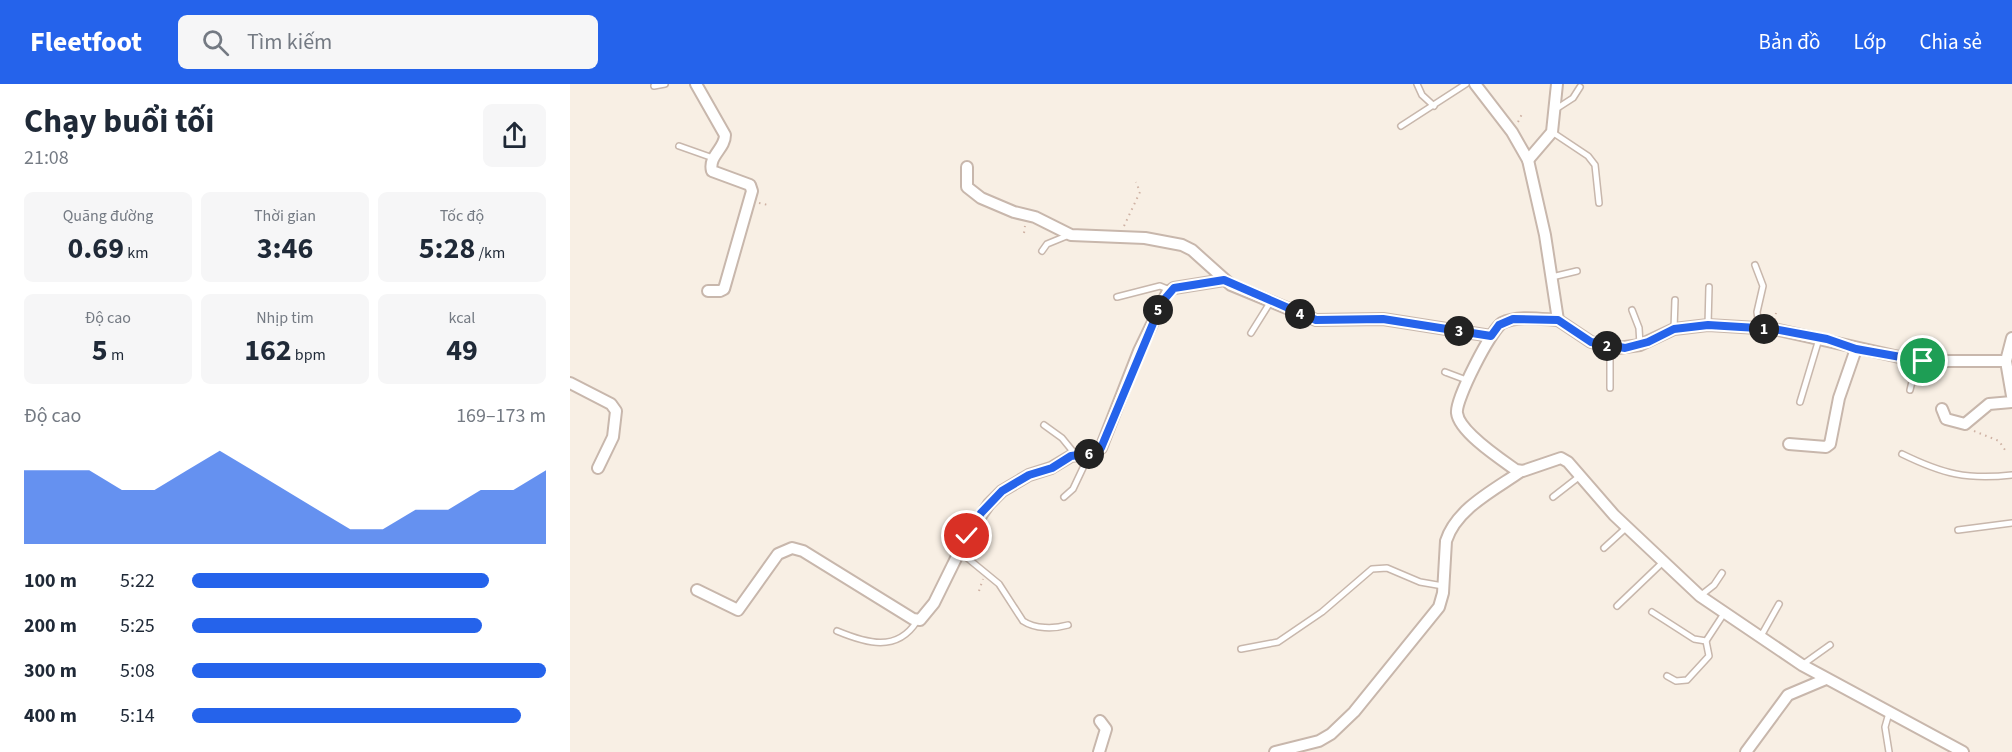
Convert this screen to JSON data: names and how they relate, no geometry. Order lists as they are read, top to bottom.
{
  "page": {
    "header": "Fleetfoot",
    "search": "Tìm kiếm",
    "nav": ["Bản đồ", "Lớp", "Chia sẻ"],
    "heading": ["Chạy buổi tối", "21:08"],
    "stats": [
      ["Quãng đường", "0.69 km"],
      ["Thời gian", "3:46"],
      ["Tốc độ", "5:28 /km"],
      ["Độ cao", "5 m"],
      ["Nhịp tim", "162 bpm"],
      ["kcal", "49"]
    ],
    "pins": [
      "5",
      "4",
      "1",
      "3",
      "2",
      "6"
    ],
    "chart": ["Độ cao", "169–173 m"],
    "list": [
      {
        "name": "100 m",
        "note": "5:22"
      },
      {
        "name": "200 m",
        "note": "5:25"
      },
      {
        "name": "300 m",
        "note": "5:08"
      },
      {
        "name": "400 m",
        "note": "5:14"
      }
    ]
  }
}
